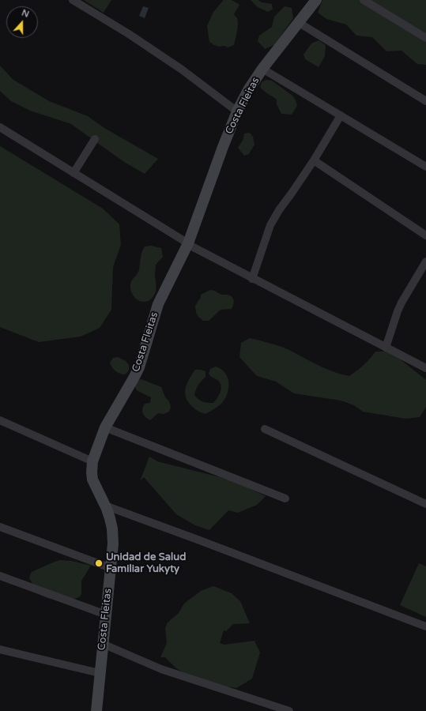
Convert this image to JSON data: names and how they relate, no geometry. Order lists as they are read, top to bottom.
{
  "streets": {
    "main road": ["Costa Fleitas"]
  },
  "places": ["Unidad de Salud Familiar Yukyty"],
  "north": "top"
}
